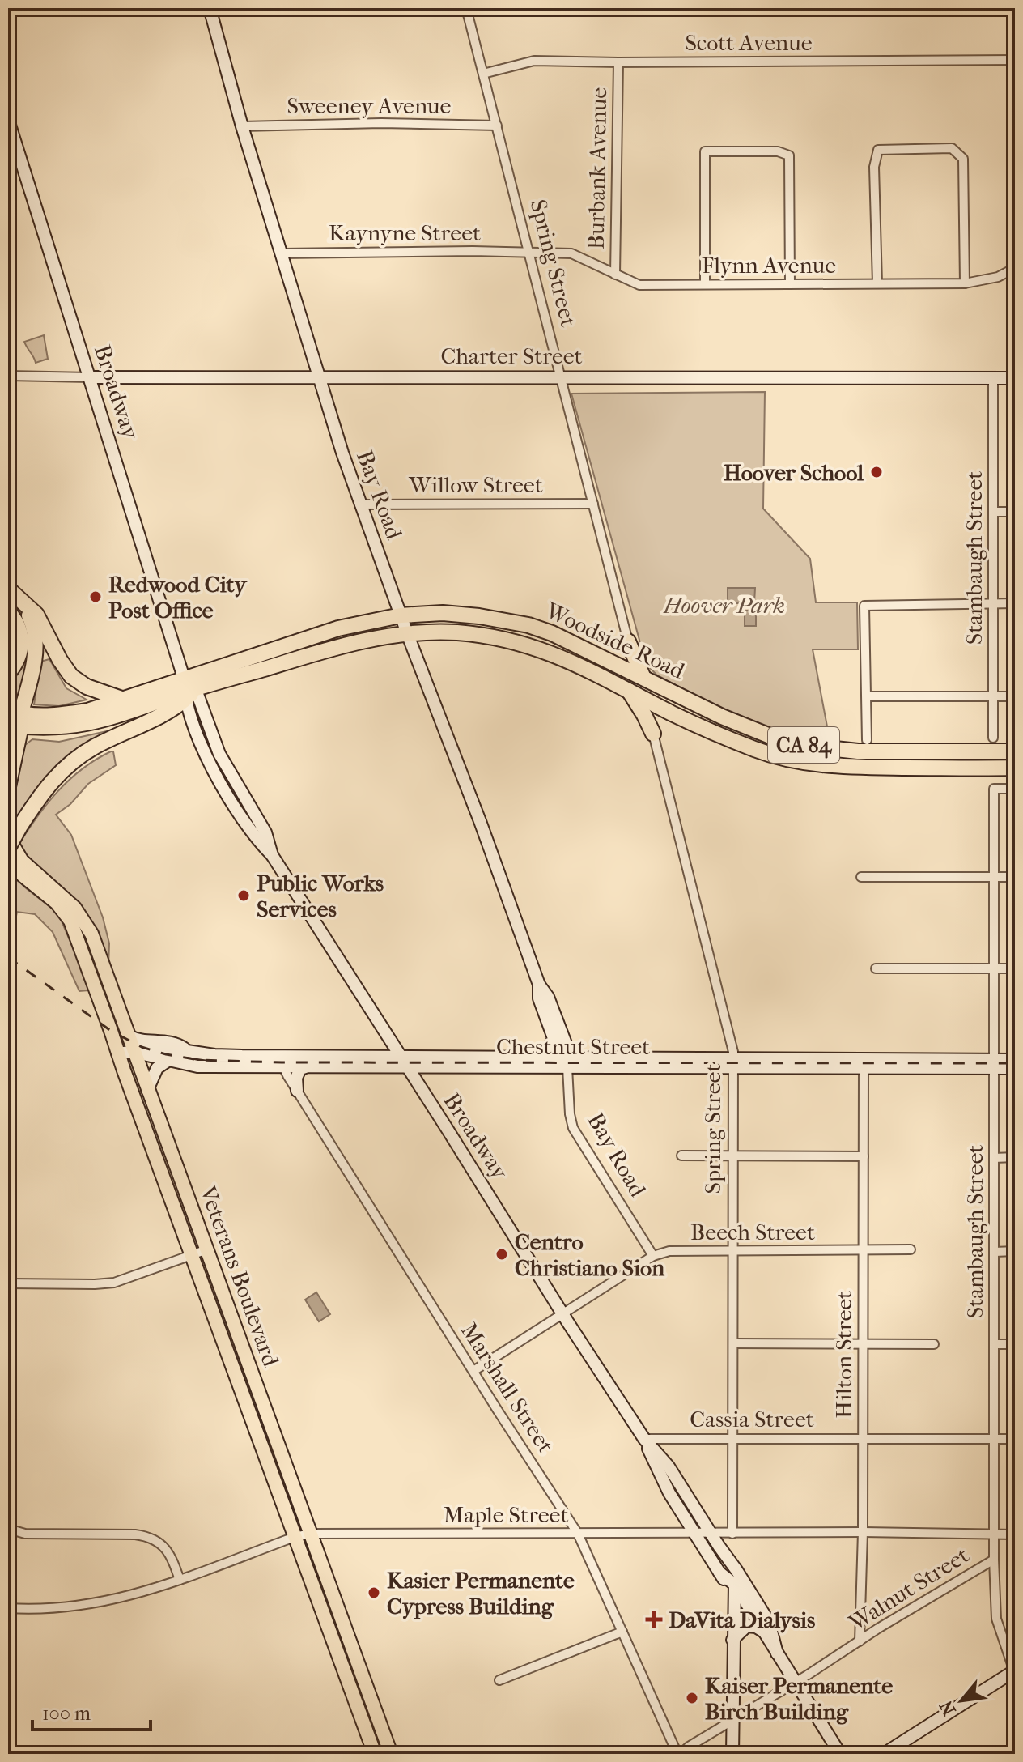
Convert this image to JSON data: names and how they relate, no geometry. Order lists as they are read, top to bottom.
{
  "streets": {
    "highway": ["Woodside Road", "CA 84"],
    "main road": ["Veterans Boulevard"],
    "street": [
      "Scott Avenue",
      "Sweeney Avenue",
      "Burbank Avenue",
      "Kaynyne Street",
      "Spring Street",
      "Flynn Avenue",
      "Charter Street",
      "Broadway",
      "Willow Street",
      "Bay Road",
      "Stambaugh Street",
      "Chestnut Street",
      "Beech Street",
      "Hilton Street",
      "Marshall Street",
      "Cassia Street",
      "Maple Street",
      "Walnut Street"
    ]
  },
  "crossings": [
    ["Scott Avenue", "Burbank Avenue"],
    ["Scott Avenue", "Spring Street"],
    ["Sweeney Avenue", "Spring Street"],
    ["Sweeney Avenue", "Bay Road"],
    ["Burbank Avenue", "Flynn Avenue"],
    ["Kaynyne Street", "Spring Street"],
    ["Kaynyne Street", "Flynn Avenue"],
    ["Kaynyne Street", "Bay Road"],
    ["Spring Street", "Flynn Avenue"],
    ["Spring Street", "Charter Street"],
    ["Spring Street", "Willow Street"],
    ["Spring Street", "Chestnut Street"],
    ["Spring Street", "Beech Street"],
    ["Spring Street", "Cassia Street"],
    ["Spring Street", "Maple Street"],
    ["Charter Street", "Broadway"],
    ["Charter Street", "Bay Road"],
    ["Charter Street", "Stambaugh Street"],
    ["Broadway", "Woodside Road"],
    ["Broadway", "Chestnut Street"],
    ["Broadway", "Beech Street"],
    ["Broadway", "Cassia Street"],
    ["Broadway", "Maple Street"],
    ["Broadway", "Walnut Street"],
    ["Willow Street", "Bay Road"],
    ["Bay Road", "Woodside Road"],
    ["Bay Road", "Chestnut Street"],
    ["Bay Road", "Beech Street"],
    ["Stambaugh Street", "Chestnut Street"],
    ["Stambaugh Street", "Cassia Street"],
    ["Stambaugh Street", "Maple Street"],
    ["Stambaugh Street", "Walnut Street"],
    ["Chestnut Street", "Veterans Boulevard"],
    ["Chestnut Street", "Hilton Street"],
    ["Chestnut Street", "Marshall Street"],
    ["Beech Street", "Hilton Street"],
    ["Beech Street", "Marshall Street"],
    ["Veterans Boulevard", "Maple Street"],
    ["Hilton Street", "Cassia Street"],
    ["Hilton Street", "Maple Street"],
    ["Hilton Street", "Walnut Street"],
    ["Marshall Street", "Maple Street"],
    ["Marshall Street", "Walnut Street"]
  ],
  "parks": ["Hoover Park"],
  "places": {
    "other": [
      "Hoover School",
      "Redwood City Post Office",
      "Public Works Services",
      "Centro Christiano Sion",
      "Kasier Permanente Cypress Building",
      "Kaiser Permanente Birch Building"
    ],
    "health": ["DaVita Dialysis"]
  },
  "scale_bar": "100 m",
  "north": "bottom left"
}
